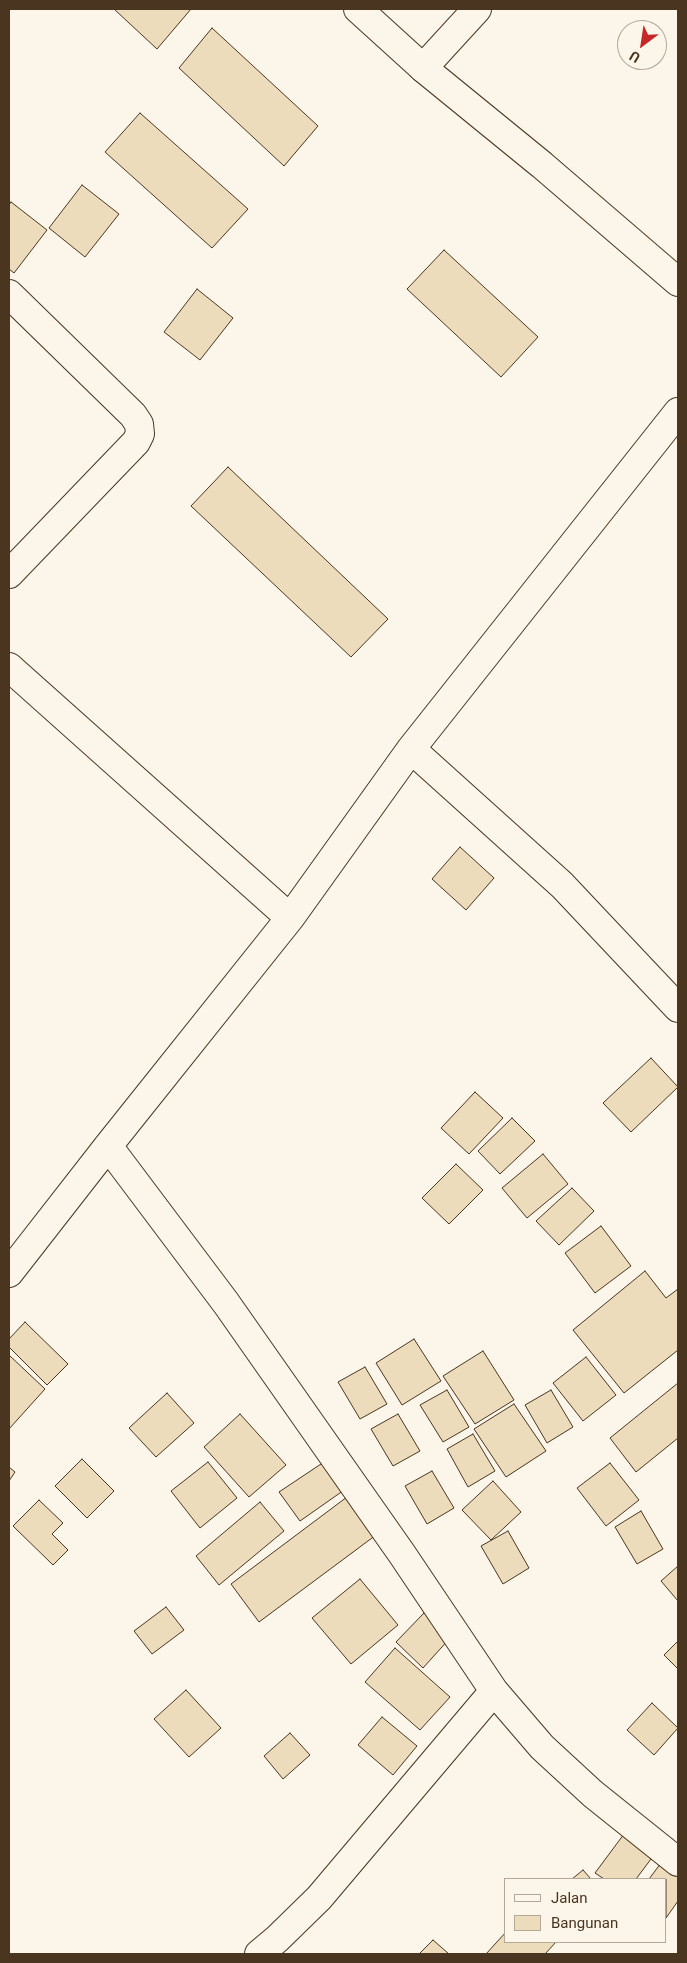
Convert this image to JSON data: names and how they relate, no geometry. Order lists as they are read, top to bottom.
{
  "legend": ["Jalan", "Bangunan"],
  "north": "bottom left"
}
